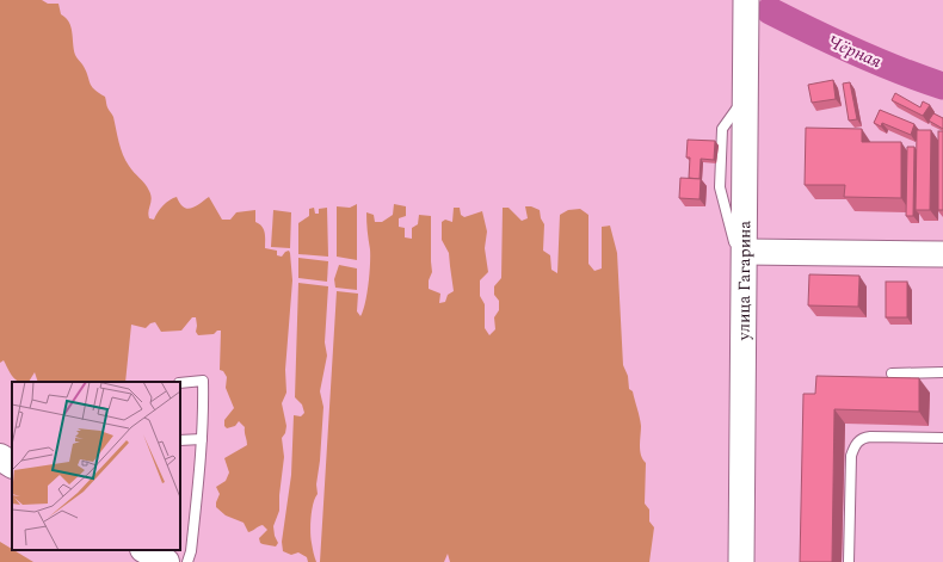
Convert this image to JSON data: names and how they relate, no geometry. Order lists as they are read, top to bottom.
{
  "streets": {
    "street": ["улица Гагарина"]
  },
  "water": ["Чёрная"]
}
